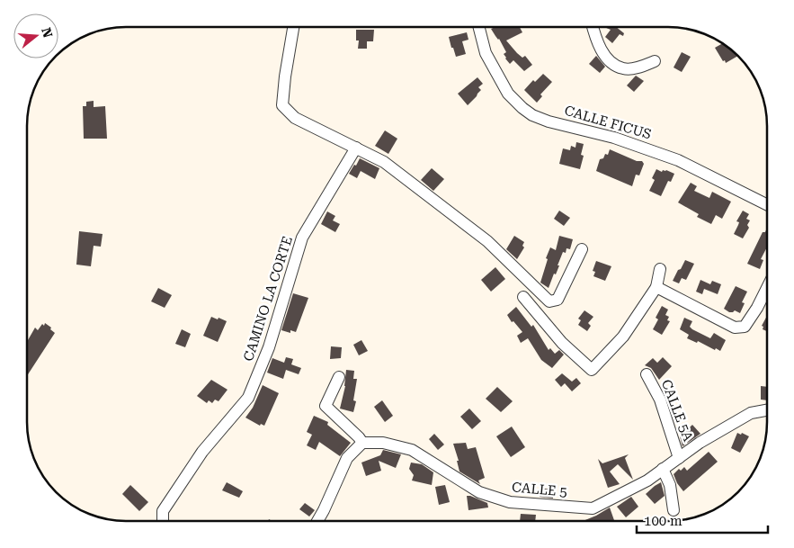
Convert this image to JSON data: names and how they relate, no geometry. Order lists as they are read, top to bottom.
{
  "streets": {
    "street": [
      "CALLE FICUS",
      "CAMINO LA CORTE",
      "CALLE 5A",
      "CALLE 5"
    ]
  },
  "crossings": [
    ["CALLE 5A", "CALLE 5"]
  ],
  "scale_bar": "100 m",
  "north": "right"
}
